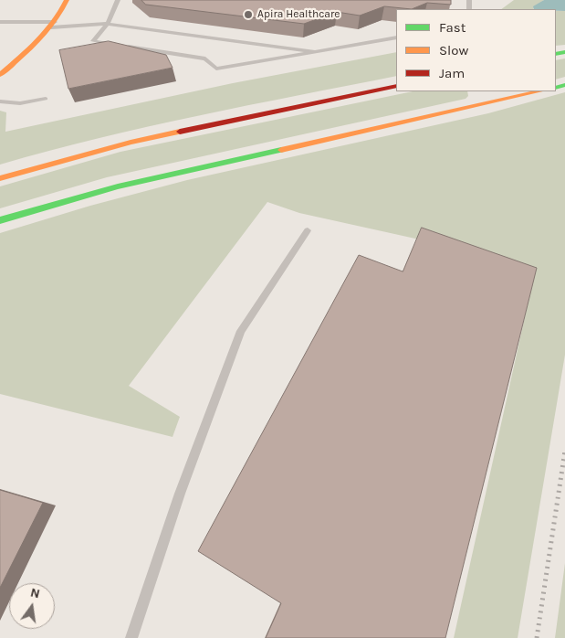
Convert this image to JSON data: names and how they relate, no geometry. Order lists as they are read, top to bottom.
{
  "places": ["Apira Healthcare"],
  "legend": ["Fast", "Slow", "Jam"],
  "north": "top"
}
